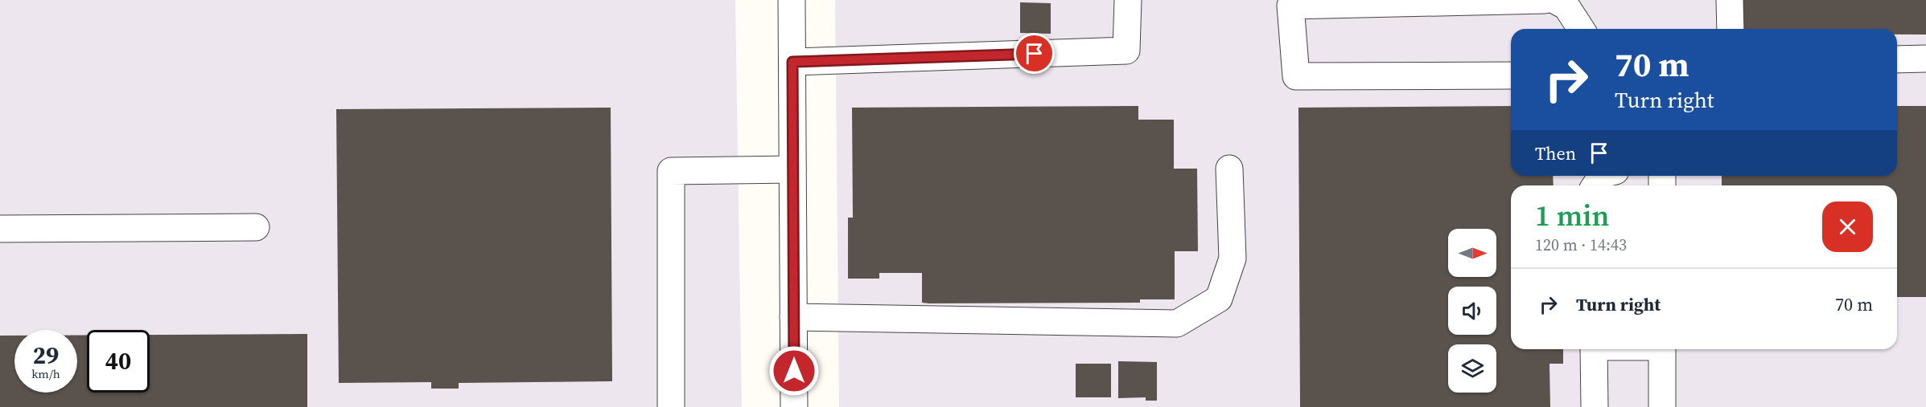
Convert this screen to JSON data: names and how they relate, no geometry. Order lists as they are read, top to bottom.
{
  "north": "right",
  "page": {
    "turn": ["70 m", "Turn right"],
    "then": "Then",
    "heading": ["1 min", "120 m · 14:43"],
    "list": [
      {
        "name": "Turn right",
        "value": "70 m"
      }
    ],
    "speed": "29 km/h",
    "limit": "40"
  }
}
